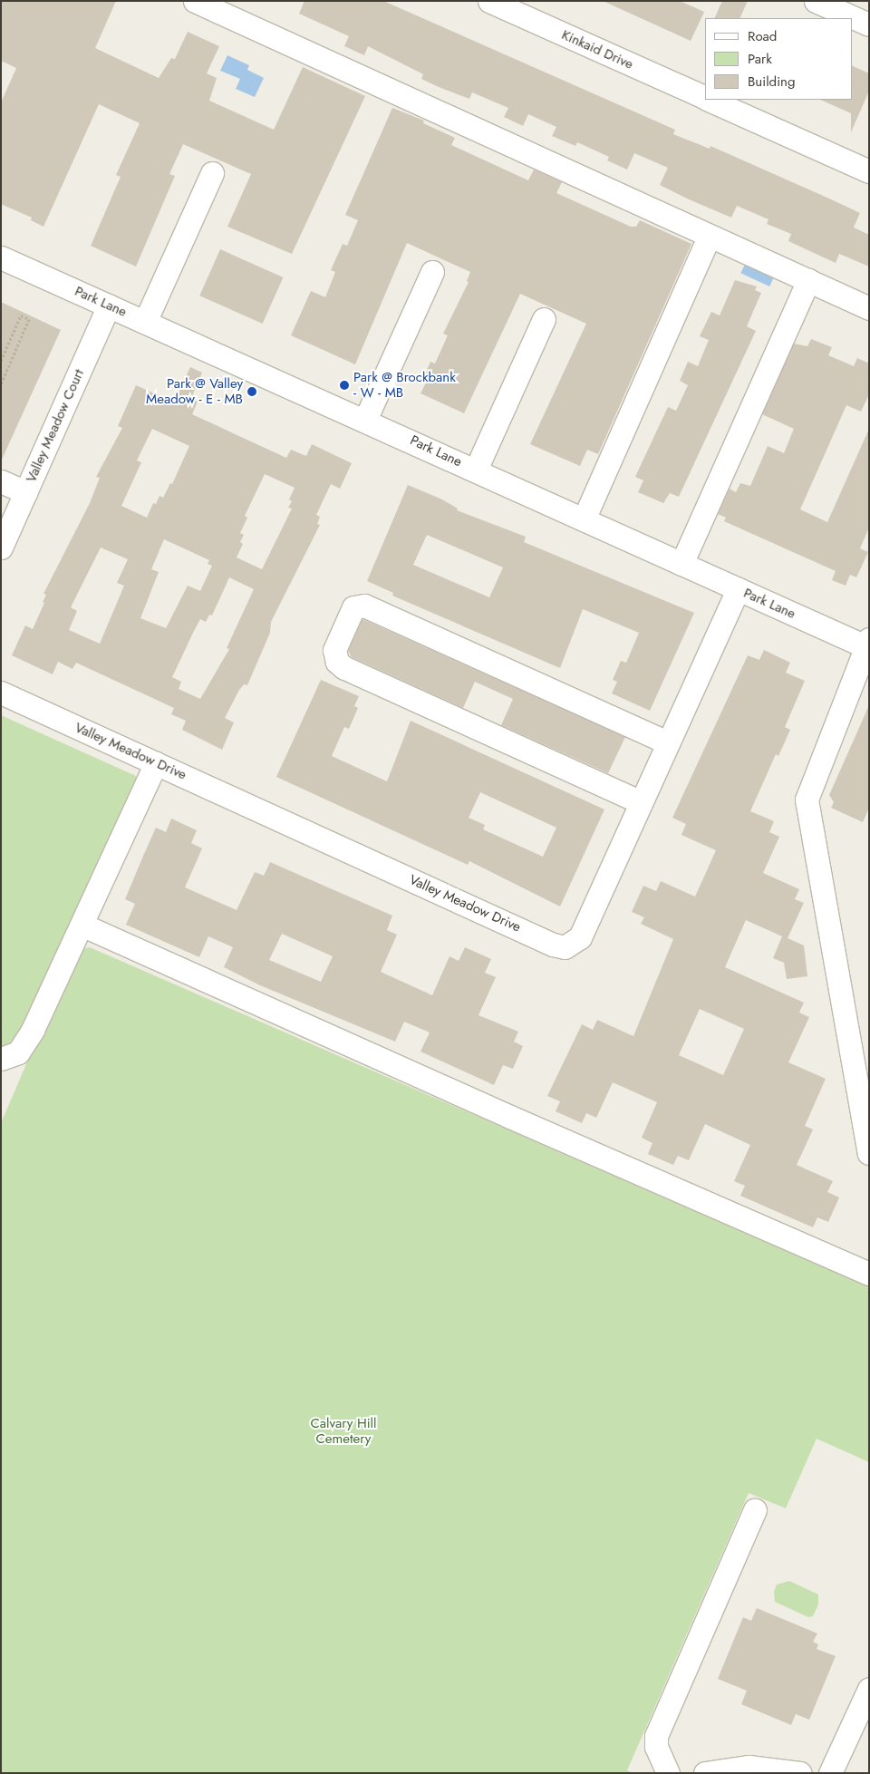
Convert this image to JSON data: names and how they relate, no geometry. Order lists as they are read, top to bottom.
{
  "streets": {
    "street": [
      "Kinkaid Drive",
      "Park Lane",
      "Valley Meadow Court",
      "Valley Meadow Drive"
    ]
  },
  "crossings": [
    ["Park Lane", "Valley Meadow Court"],
    ["Park Lane", "Valley Meadow Drive"]
  ],
  "parks": ["Calvary Hill Cemetery"],
  "places": ["Park @ Brockbank - W - MB", "Park @ Valley Meadow - E - MB"],
  "legend": ["Road", "Park", "Building"]
}
